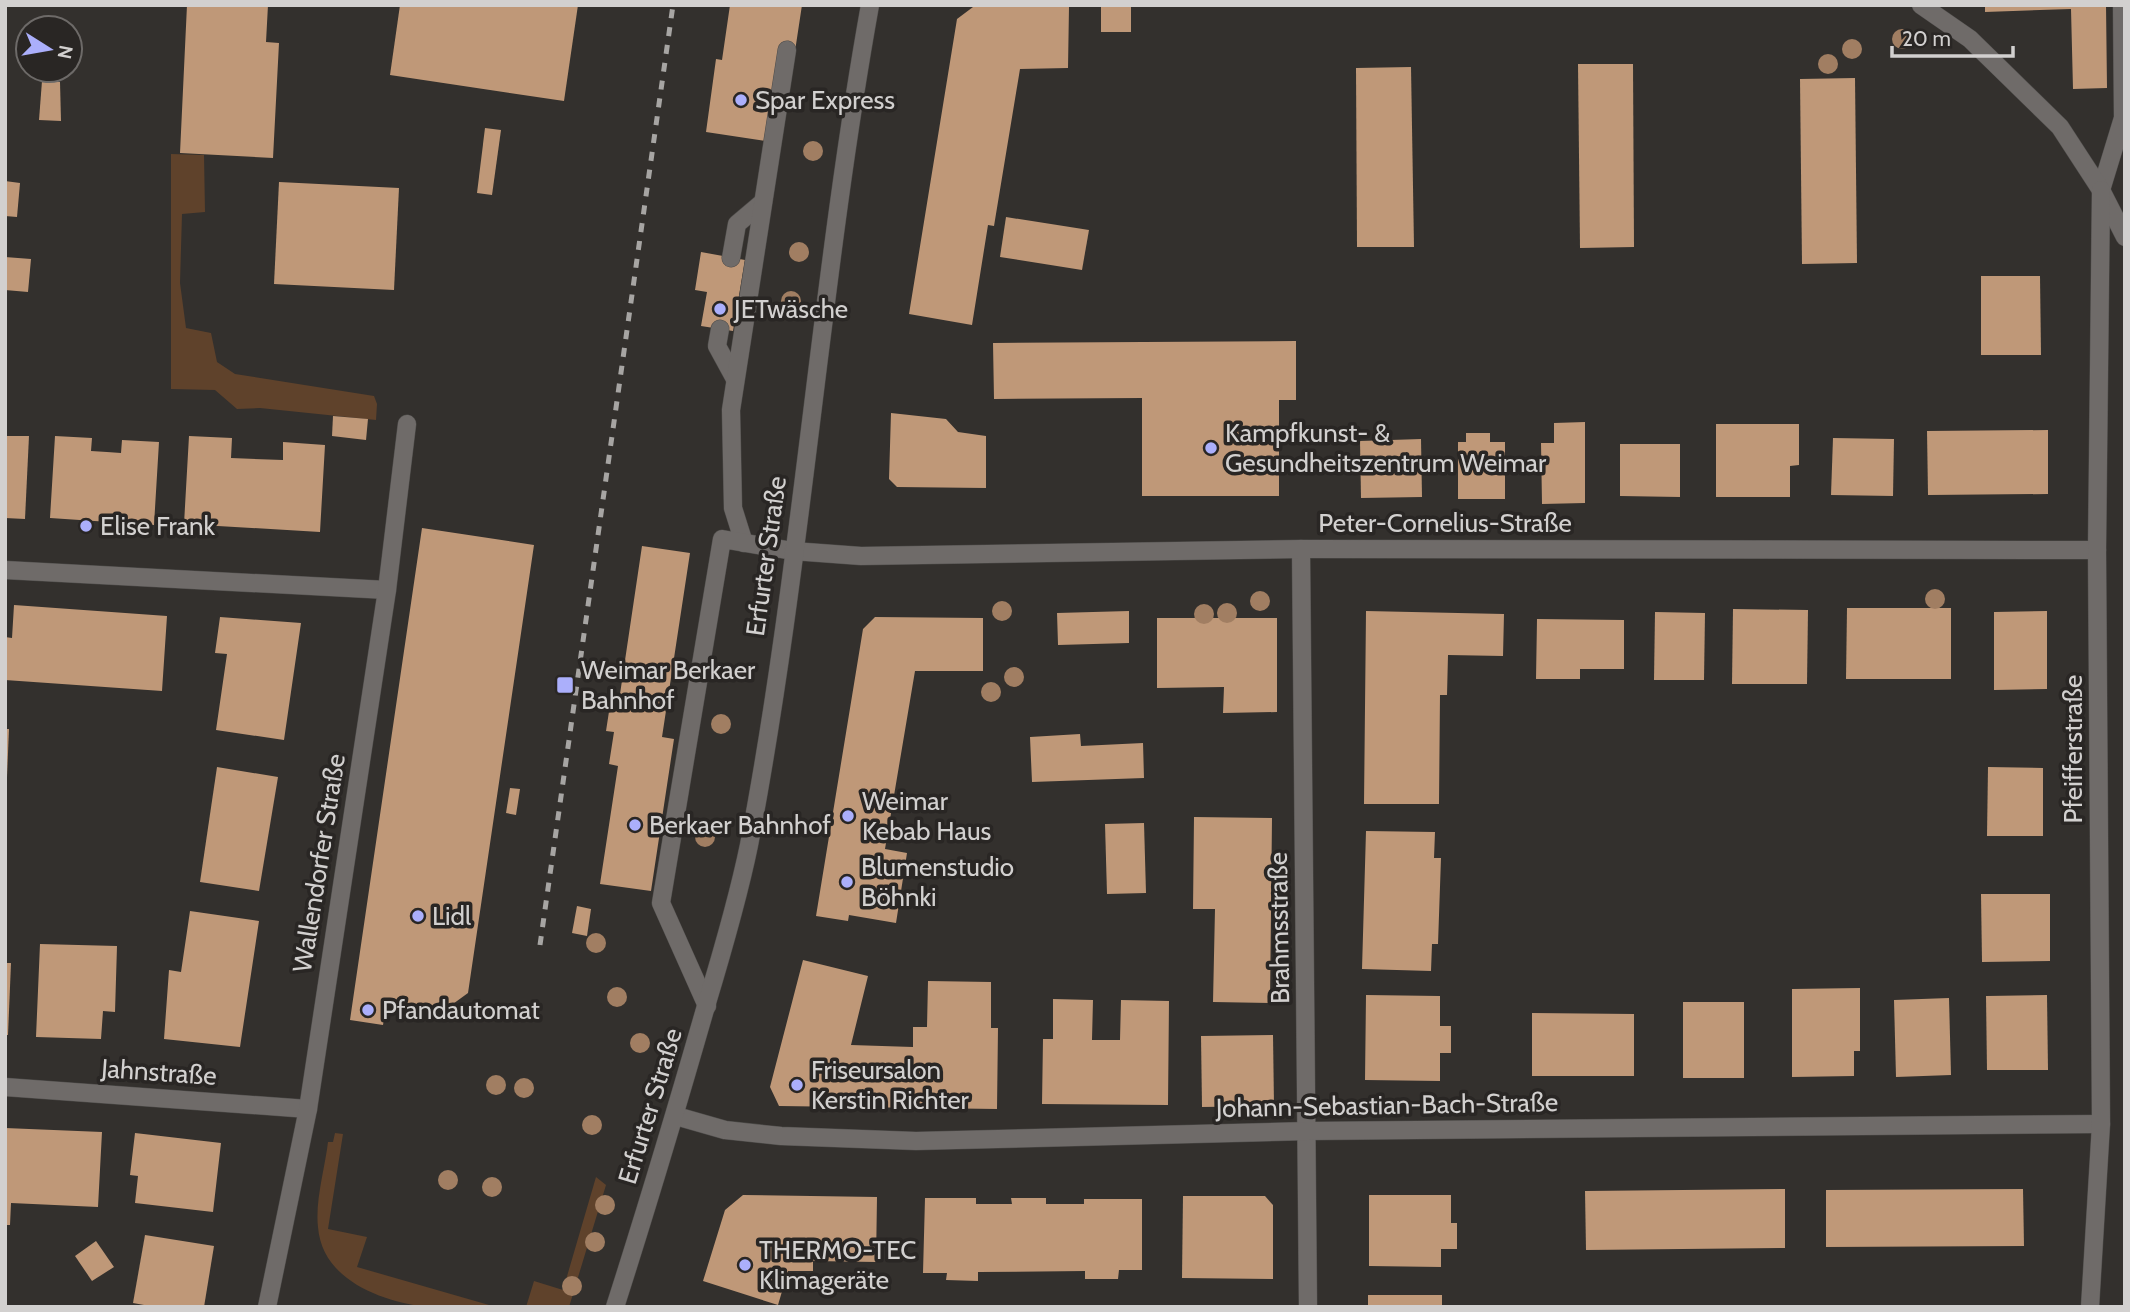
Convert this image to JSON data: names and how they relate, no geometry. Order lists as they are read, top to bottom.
{
  "streets": {
    "street": [
      "Peter-Cornelius-Straße",
      "Erfurter Straße",
      "Pfeifferstraße",
      "Wallendorfer Straße",
      "Brahmsstraße",
      "Jahnstraße",
      "Johann-Sebastian-Bach-Straße"
    ]
  },
  "crossings": [
    ["Peter-Cornelius-Straße", "Erfurter Straße"],
    ["Peter-Cornelius-Straße", "Pfeifferstraße"],
    ["Peter-Cornelius-Straße", "Brahmsstraße"],
    ["Erfurter Straße", "Johann-Sebastian-Bach-Straße"],
    ["Pfeifferstraße", "Johann-Sebastian-Bach-Straße"],
    ["Wallendorfer Straße", "Jahnstraße"],
    ["Brahmsstraße", "Johann-Sebastian-Bach-Straße"]
  ],
  "places": {
    "other": [
      "Spar Express",
      "JETwäsche",
      "Kampfkunst- & Gesundheitszentrum Weimar",
      "Elise Frank",
      "Weimar Kebab Haus",
      "Berkaer Bahnhof",
      "Blumenstudio Böhnki",
      "Lidl",
      "Pfandautomat",
      "Friseursalon Kerstin Richter",
      "THERMO-TEC Klimageräte"
    ],
    "transit": ["Weimar Berkaer Bahnhof"]
  },
  "scale_bar": "20 m",
  "north": "right"
}
